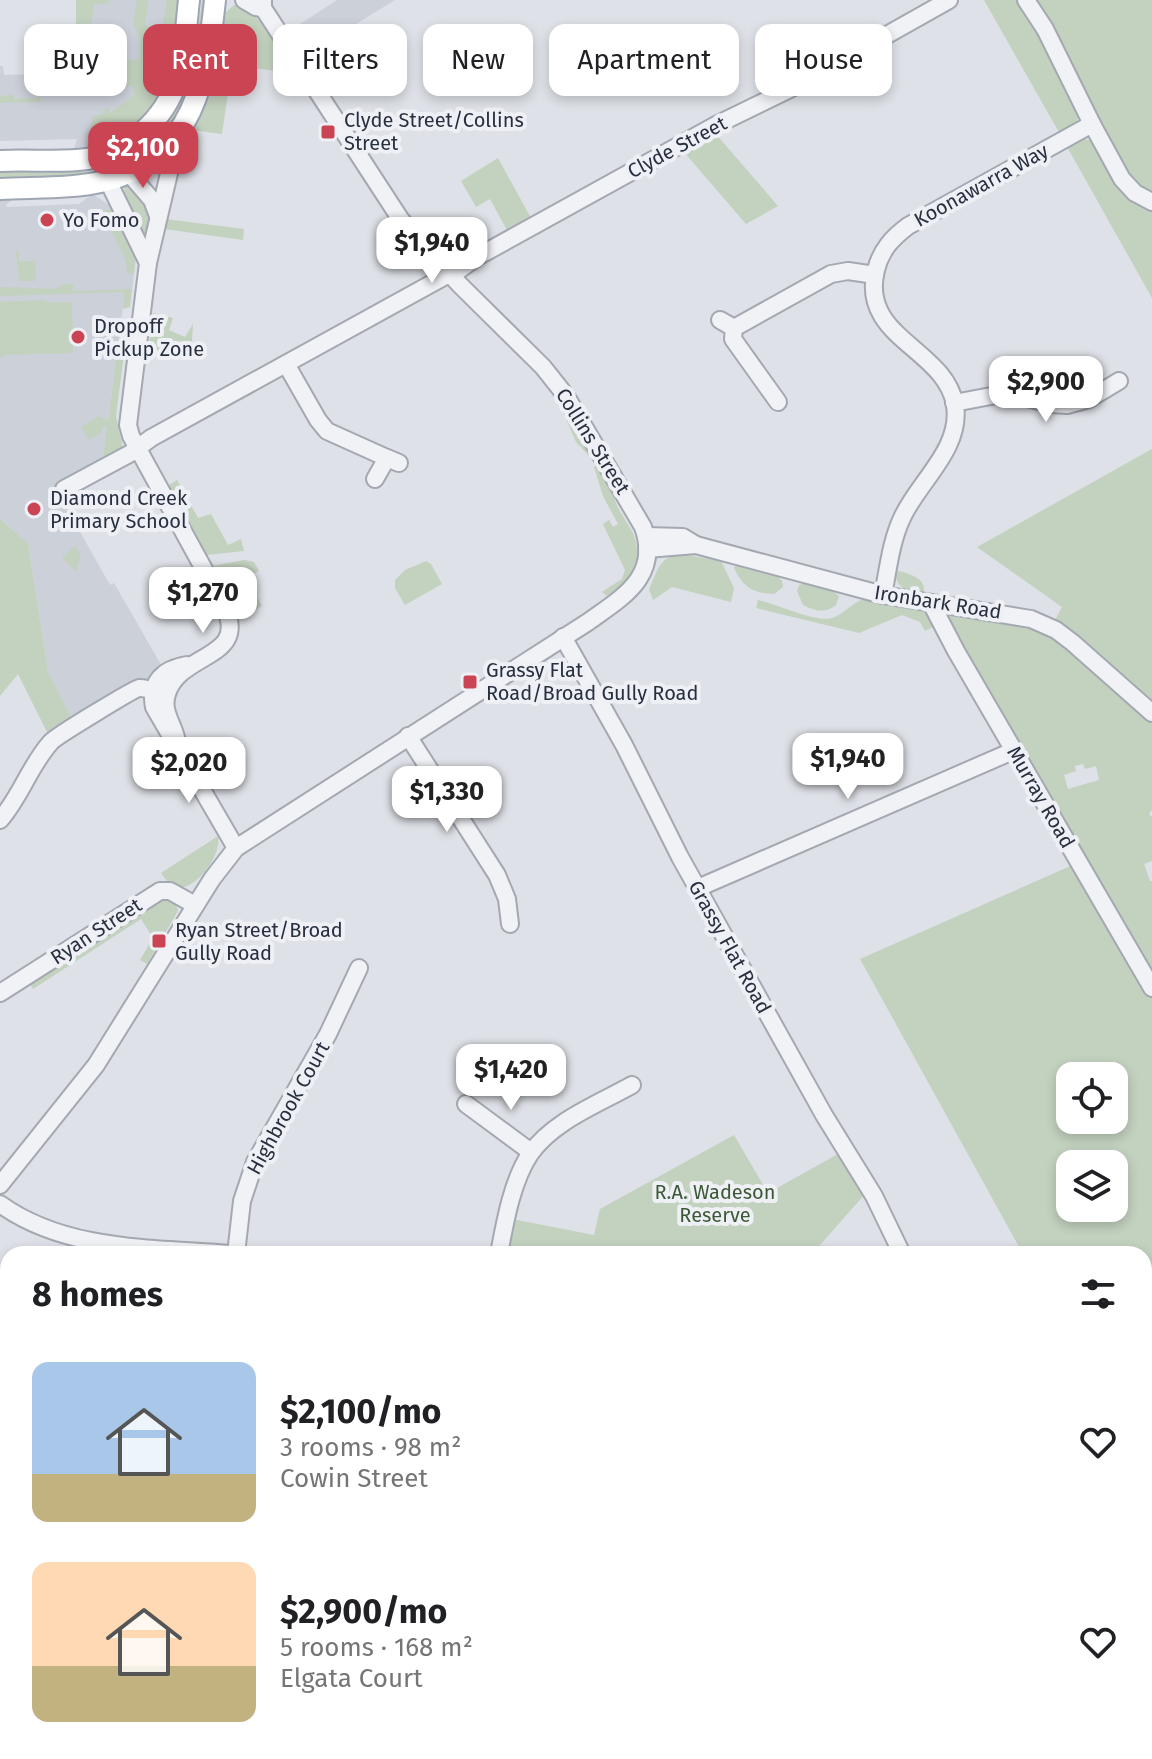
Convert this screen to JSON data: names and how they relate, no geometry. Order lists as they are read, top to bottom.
{
  "streets": {
    "street": [
      "Clyde Street",
      "Koonawarra Way",
      "Collins Street",
      "Ironbark Road",
      "Murray Road",
      "Ryan Street",
      "Grassy Flat Road",
      "Highbrook Court"
    ]
  },
  "crossings": [
    ["Clyde Street", "Collins Street"],
    ["Collins Street", "Ironbark Road"],
    ["Ironbark Road", "Murray Road"]
  ],
  "parks": ["R.A. Wadeson Reserve"],
  "places": {
    "transit": ["Clyde Street/Collins Street", "Grassy Flat Road/Broad Gully Road", "Ryan Street/Broad Gully Road"],
    "other": ["Yo Fomo", "Dropoff Pickup Zone", "Diamond Creek Primary School"]
  },
  "page": {
    "chip": [
      "Buy",
      "Rent",
      "Filters",
      "New",
      "Apartment",
      "House"
    ],
    "price": [
      "$2,100",
      "$1,940",
      "$2,900",
      "$1,270",
      "$1,940",
      "$2,020",
      "$1,330",
      "$1,420"
    ],
    "heading": "8 homes",
    "list": [
      {
        "name": "$2,100/mo",
        "note": "3 rooms · 98 m² · Cowin Street"
      },
      {
        "name": "$2,900/mo",
        "note": "5 rooms · 168 m² · Elgata Court"
      }
    ]
  }
}
